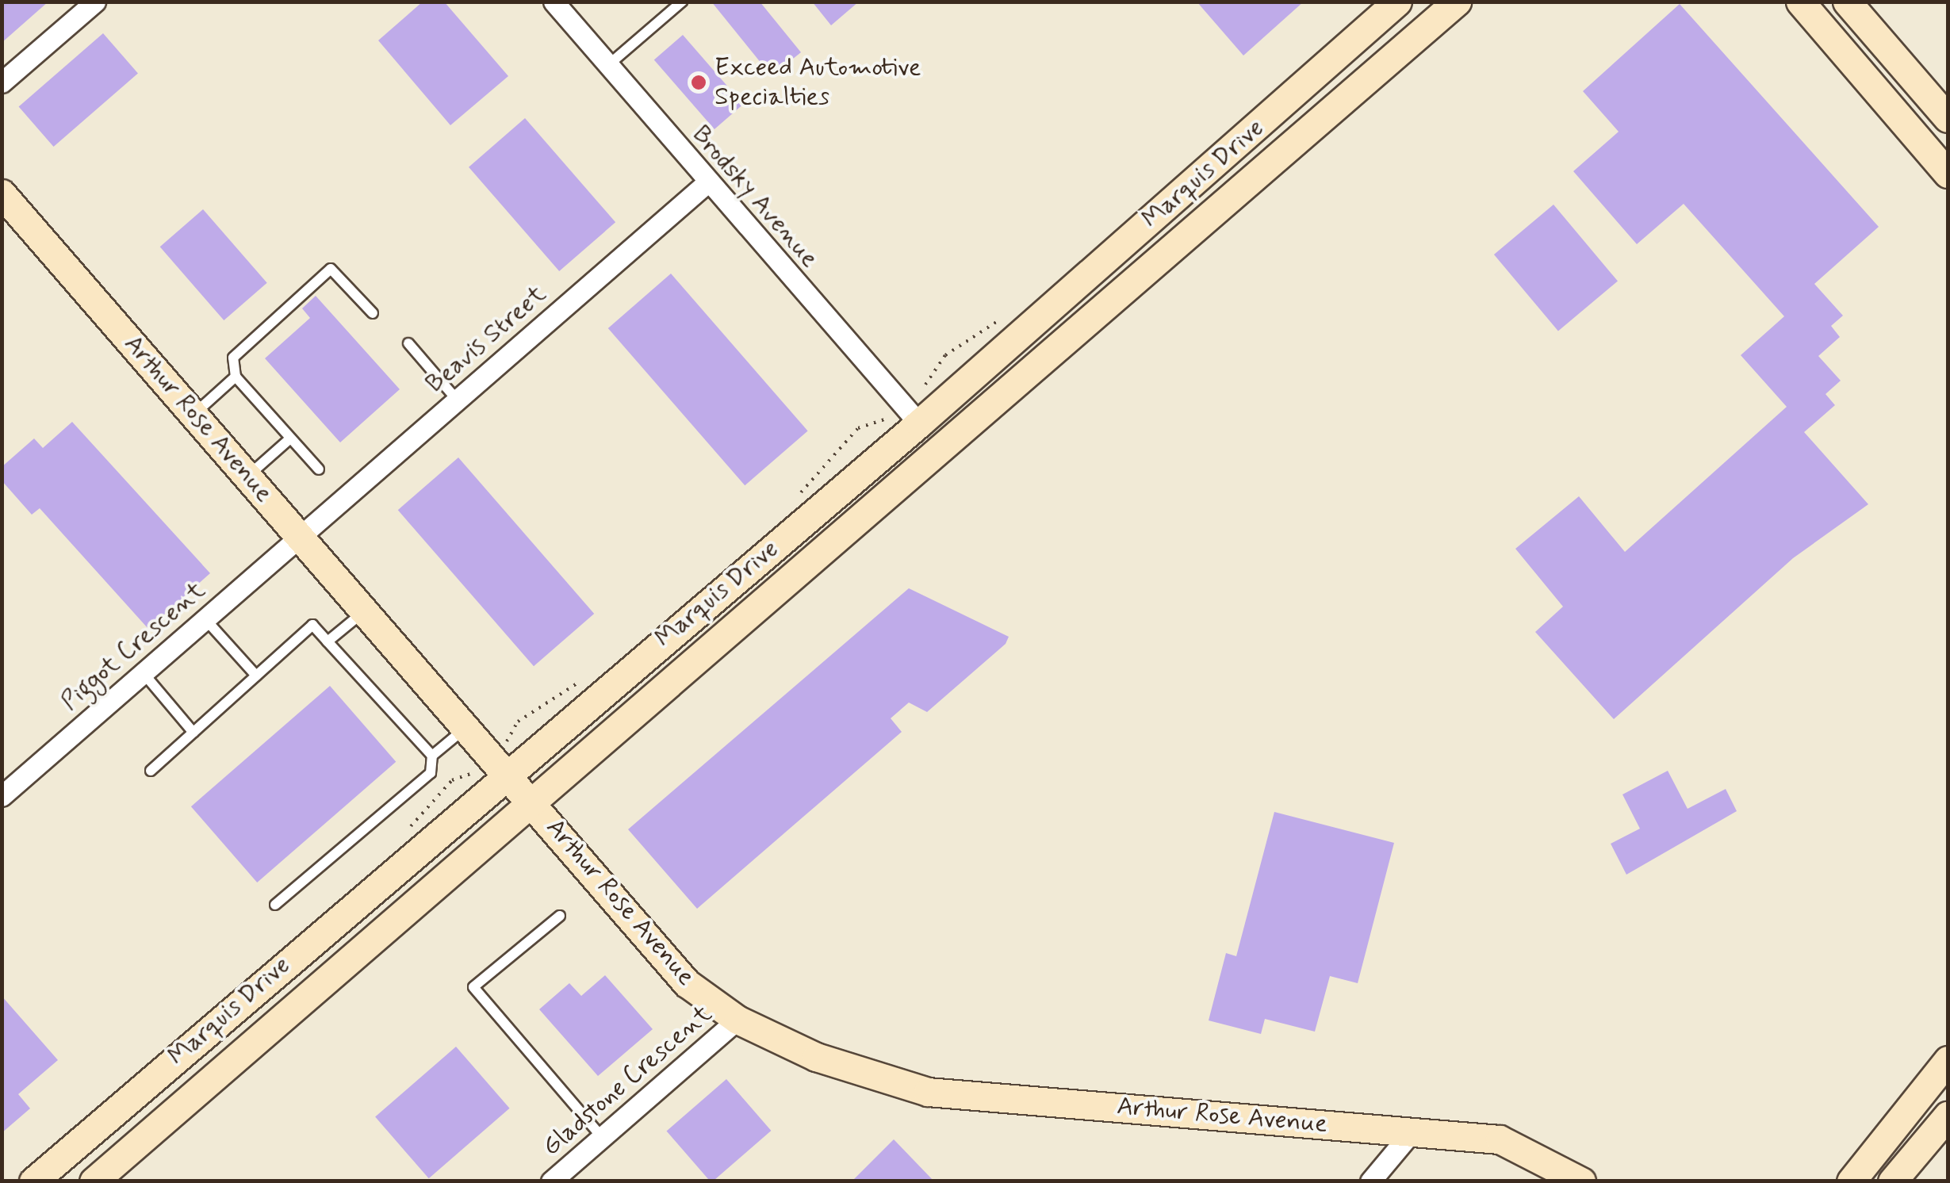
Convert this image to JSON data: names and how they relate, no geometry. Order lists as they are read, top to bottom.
{
  "streets": {
    "main road": ["Marquis Drive", "Arthur Rose Avenue"],
    "street": [
      "Brodsky Avenue",
      "Beavis Street",
      "Piggot Crescent",
      "Gladstone Crescent"
    ]
  },
  "crossings": [
    ["Marquis Drive", "Brodsky Avenue"],
    ["Marquis Drive", "Arthur Rose Avenue"],
    ["Brodsky Avenue", "Beavis Street"],
    ["Beavis Street", "Arthur Rose Avenue"],
    ["Beavis Street", "Piggot Crescent"],
    ["Arthur Rose Avenue", "Piggot Crescent"],
    ["Arthur Rose Avenue", "Gladstone Crescent"]
  ],
  "places": ["Exceed Automotive Specialties"]
}
